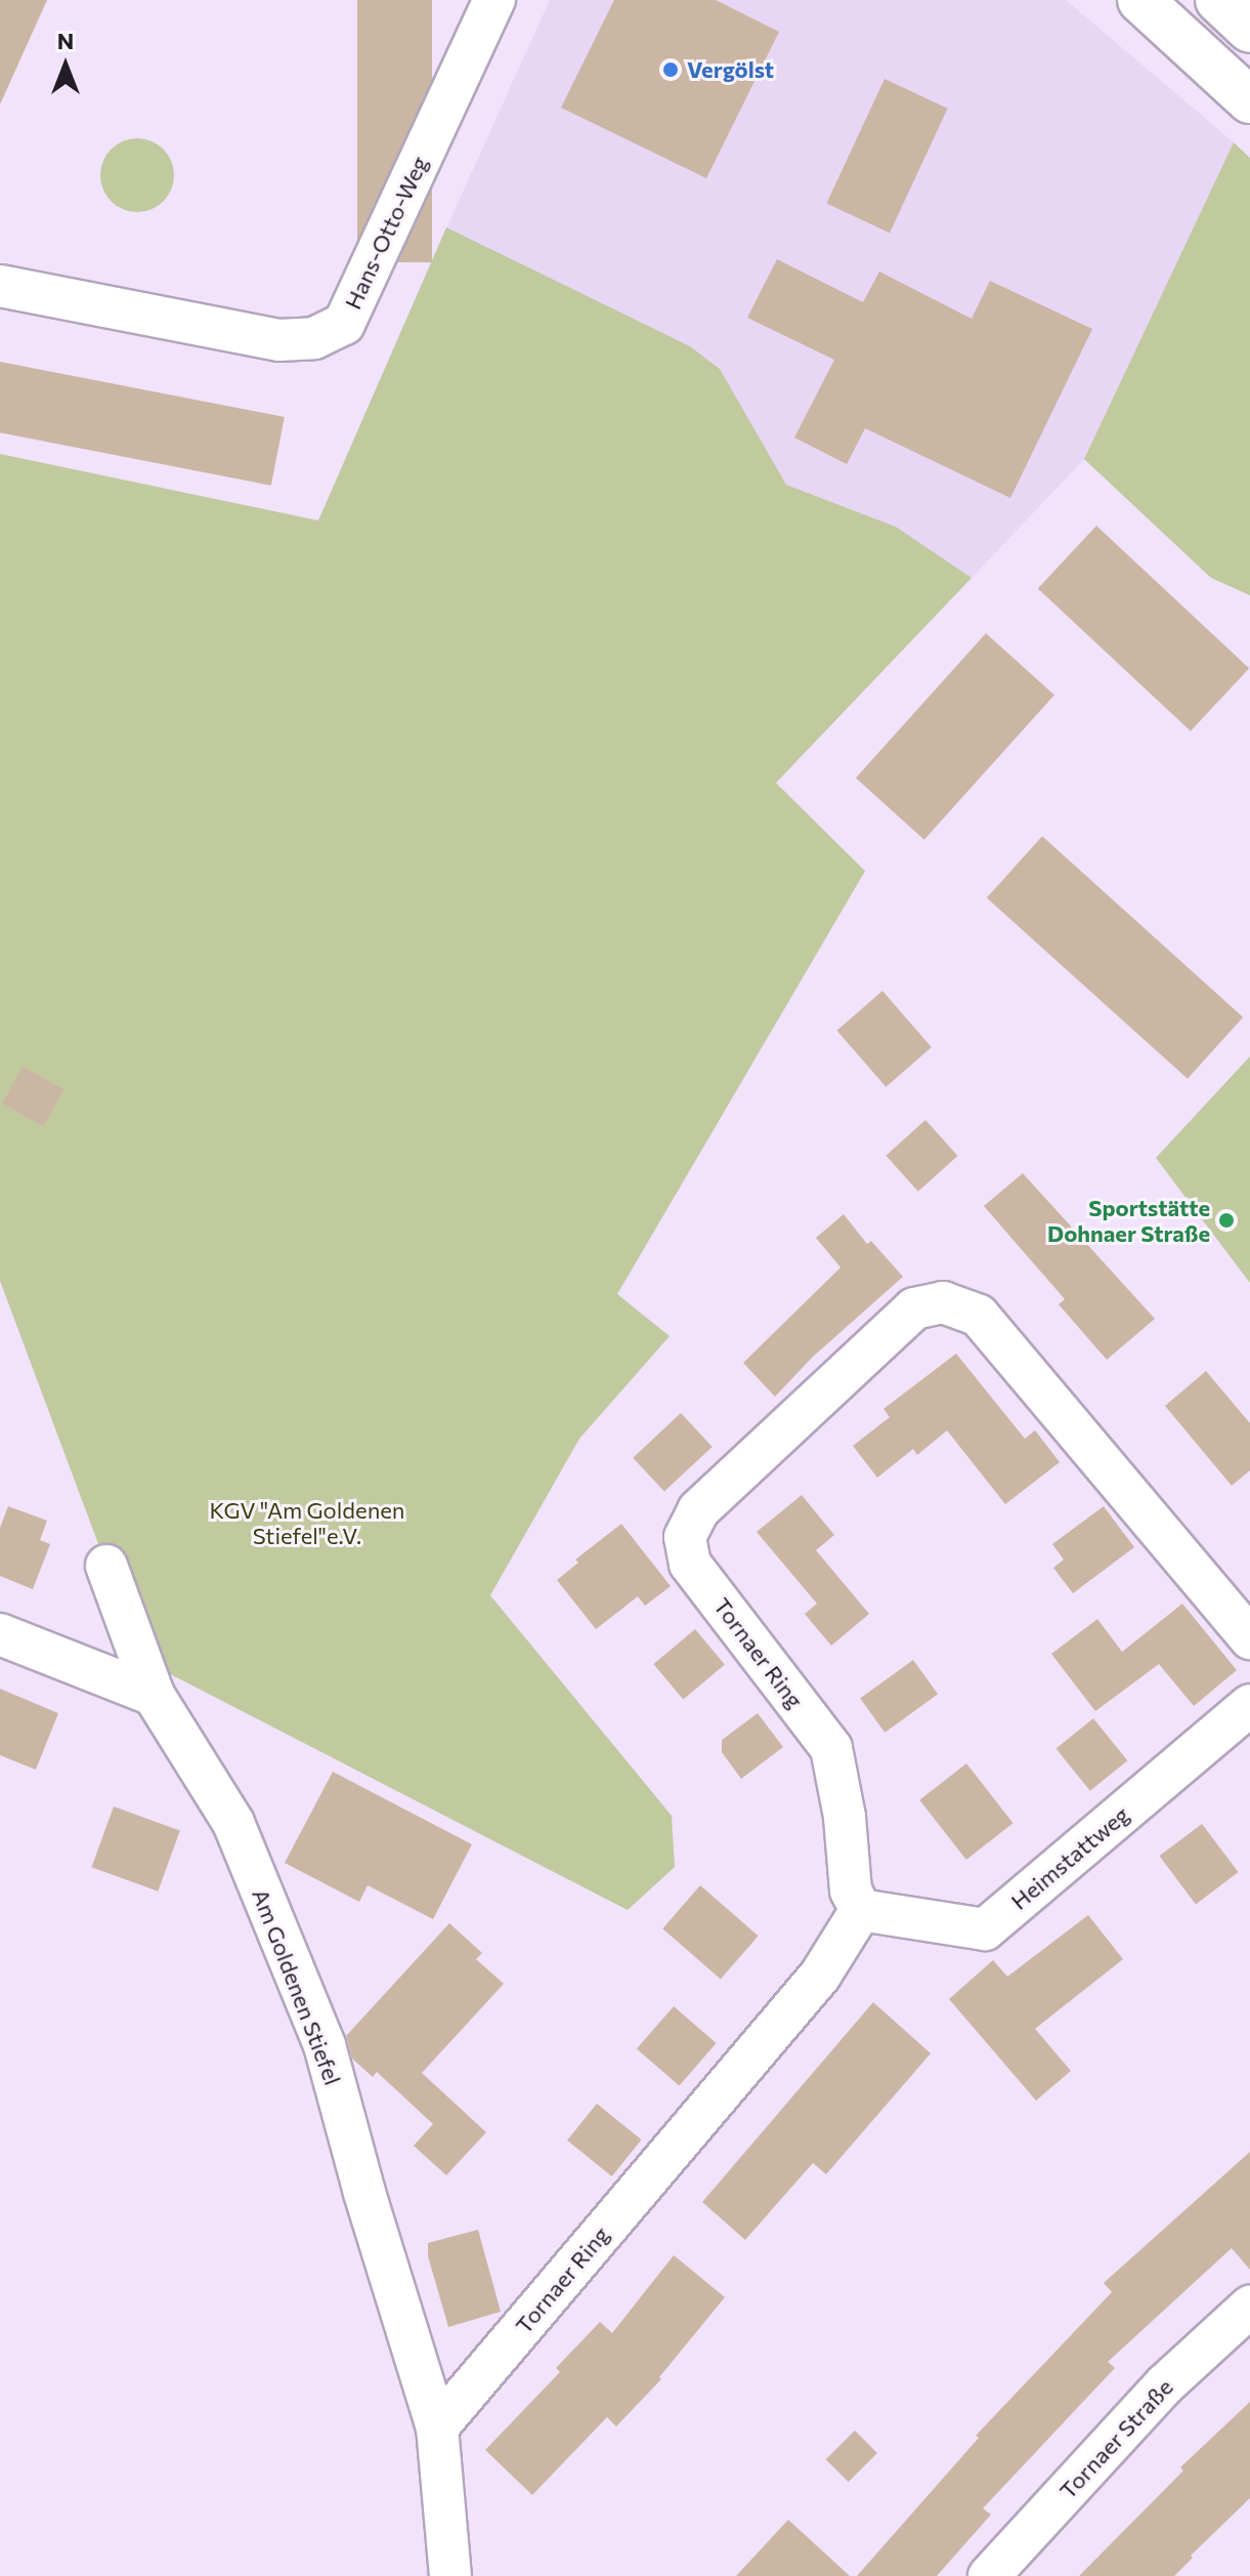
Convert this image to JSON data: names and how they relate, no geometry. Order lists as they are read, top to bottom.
{
  "streets": {
    "street": [
      "Hans-Otto-Weg",
      "Tornaer Ring",
      "Heimstattweg",
      "Am Goldenen Stiefel",
      "Tornaer Straße"
    ]
  },
  "crossings": [
    ["Tornaer Ring", "Heimstattweg"],
    ["Tornaer Ring", "Am Goldenen Stiefel"]
  ],
  "parks": ["KGV \"Am Goldenen Stiefel\"e.V."],
  "places": ["Vergölst", "Sportstätte Dohnaer Straße"],
  "north": "top"
}
